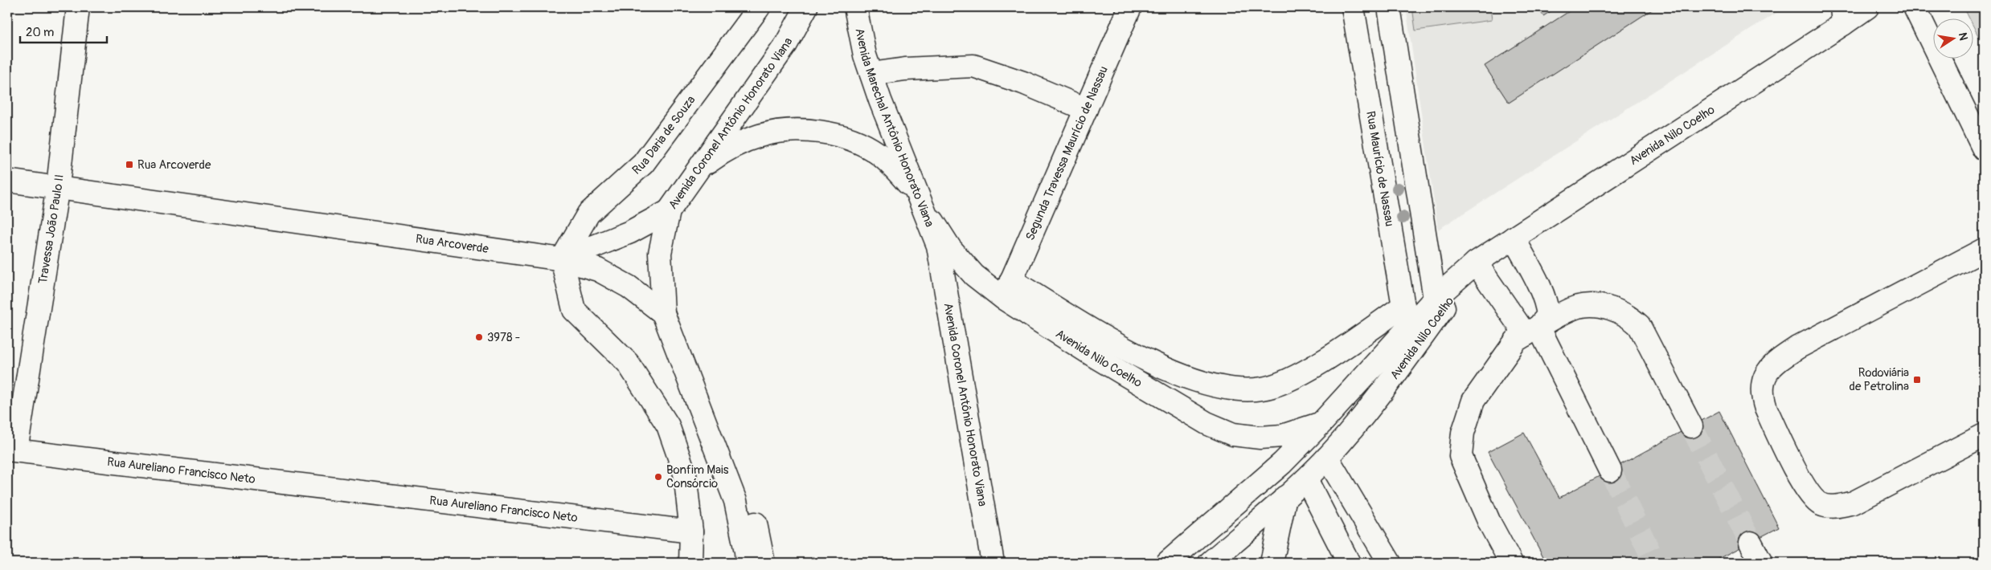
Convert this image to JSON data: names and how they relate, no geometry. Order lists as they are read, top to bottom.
{
  "streets": {
    "main road": [
      "Avenida Coronel Antônio Honorato Viana",
      "Avenida Marechal Antônio Honorato Viana",
      "Rua Daria de Souza",
      "Avenida Nilo Coelho",
      "Segunda Travessa Maurício de Nassau",
      "Rua Maurício de Nassau",
      "Travessa João Paulo II",
      "Rua Arcoverde",
      "Rua Aureliano Francisco Neto"
    ]
  },
  "crossings": [
    ["Avenida Coronel Antônio Honorato Viana", "Avenida Marechal Antônio Honorato Viana"],
    ["Avenida Coronel Antônio Honorato Viana", "Rua Arcoverde"],
    ["Avenida Marechal Antônio Honorato Viana", "Avenida Nilo Coelho"],
    ["Rua Daria de Souza", "Rua Arcoverde"],
    ["Avenida Nilo Coelho", "Segunda Travessa Maurício de Nassau"],
    ["Avenida Nilo Coelho", "Rua Maurício de Nassau"],
    ["Travessa João Paulo II", "Rua Arcoverde"],
    ["Travessa João Paulo II", "Rua Aureliano Francisco Neto"]
  ],
  "places": {
    "transit": ["Rua Arcoverde", "Rodoviária de Petrolina"],
    "other": ["3978 -", "Bonfim Mais Consórcio"]
  },
  "scale_bar": "20 m",
  "north": "right"
}
